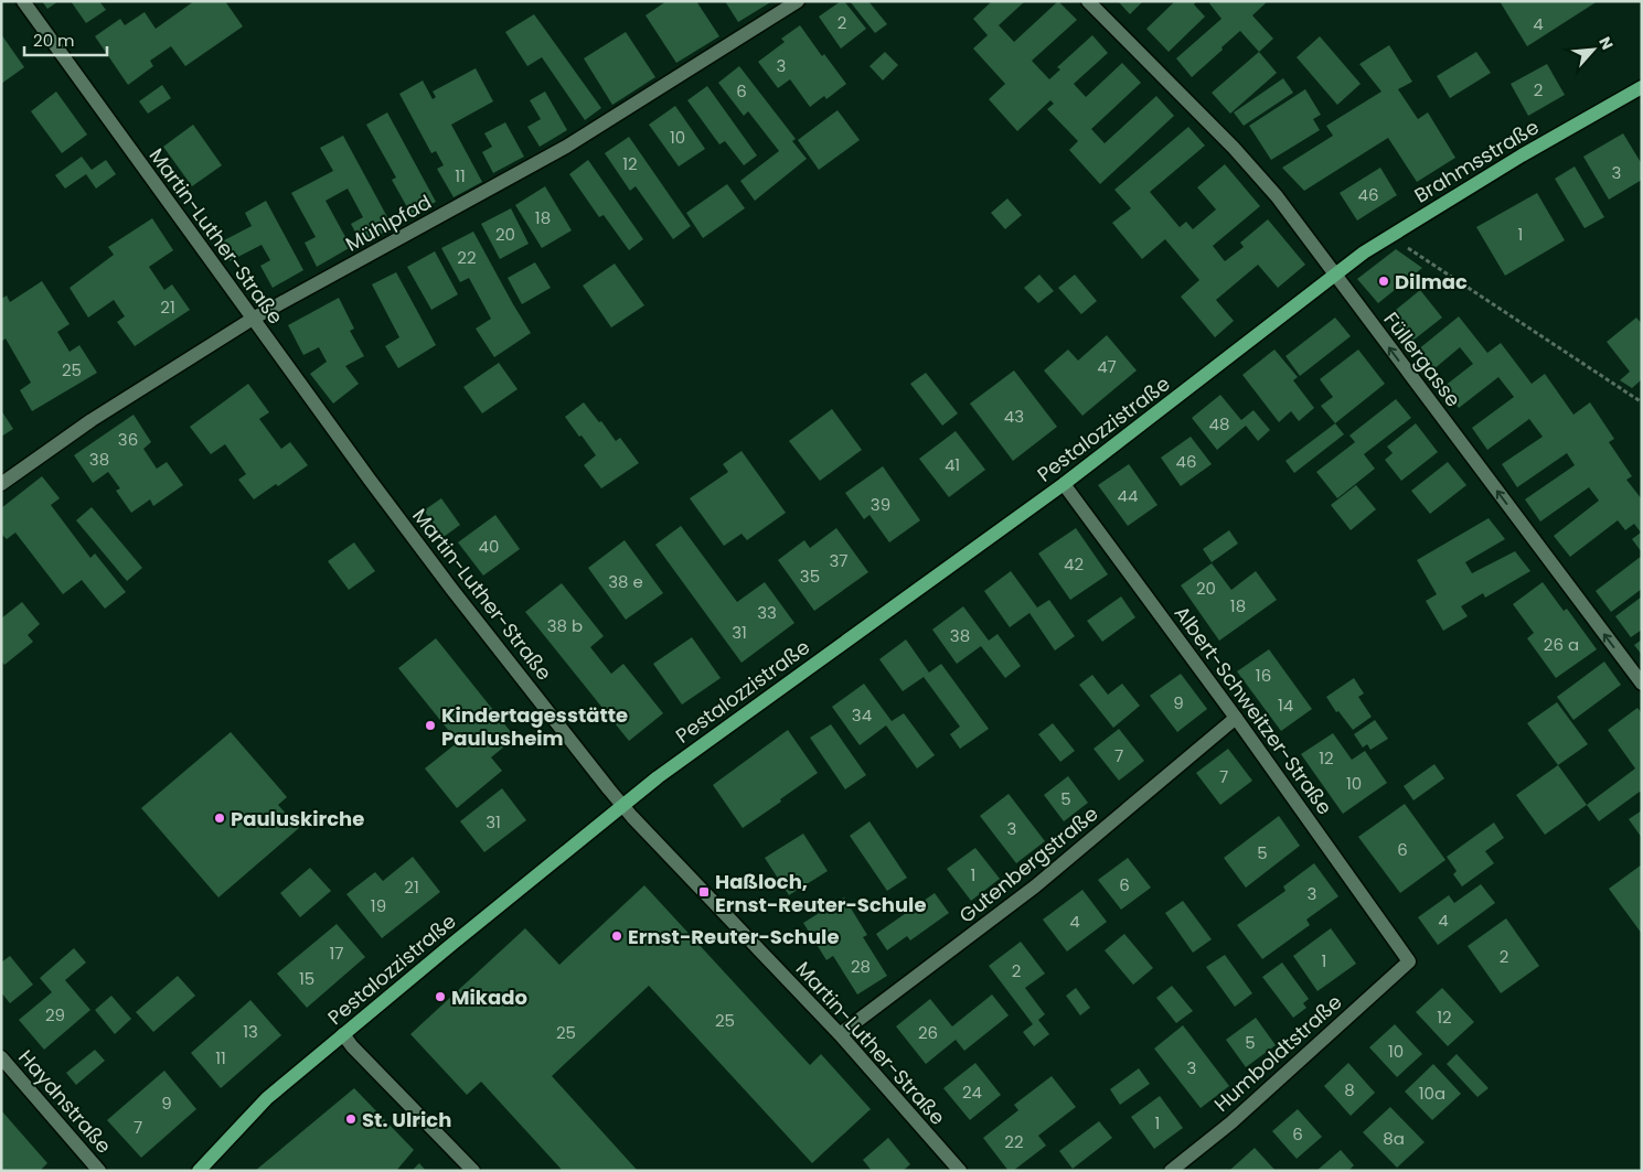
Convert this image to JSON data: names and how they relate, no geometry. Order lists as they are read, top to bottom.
{
  "streets": {
    "main road": ["Brahmsstraße", "Pestalozzistraße"],
    "street": [
      "Mühlpfad",
      "Martin-Luther-Straße",
      "Füllergasse",
      "Albert-Schweitzer-Straße",
      "Gutenbergstraße",
      "Humboldtstraße",
      "Haydnstraße"
    ]
  },
  "crossings": [
    ["Brahmsstraße", "Füllergasse"],
    ["Brahmsstraße", "Pestalozzistraße"],
    ["Mühlpfad", "Martin-Luther-Straße"],
    ["Martin-Luther-Straße", "Pestalozzistraße"],
    ["Martin-Luther-Straße", "Gutenbergstraße"],
    ["Füllergasse", "Pestalozzistraße"],
    ["Pestalozzistraße", "Albert-Schweitzer-Straße"],
    ["Albert-Schweitzer-Straße", "Gutenbergstraße"],
    ["Albert-Schweitzer-Straße", "Humboldtstraße"]
  ],
  "one_way": ["Füllergasse"],
  "places": {
    "other": [
      "Dilmac",
      "Kindertagesstätte Paulusheim",
      "Pauluskirche",
      "Ernst-Reuter-Schule",
      "Mikado",
      "St. Ulrich"
    ],
    "transit": ["Haßloch, Ernst-Reuter-Schule"]
  },
  "house_numbers": [
    "2",
    "4",
    "3",
    "2",
    "6",
    "10",
    "12",
    "3",
    "11",
    "46",
    "18",
    "20",
    "1",
    "22",
    "21",
    "47",
    "25",
    "43",
    "48",
    "36",
    "38",
    "46",
    "41",
    "44",
    "39",
    "40",
    "37",
    "42",
    "35",
    "38 e",
    "20",
    "18",
    "33",
    "38 b",
    "31",
    "38",
    "26 a",
    "16",
    "9",
    "14",
    "34",
    "7",
    "12",
    "7",
    "10",
    "5",
    "31",
    "3",
    "6",
    "5",
    "1",
    "6",
    "21",
    "3",
    "19",
    "4",
    "4",
    "17",
    "2",
    "1",
    "28",
    "2",
    "15",
    "29",
    "12",
    "25",
    "13",
    "25",
    "26",
    "5",
    "10",
    "11",
    "3",
    "8",
    "24",
    "10a",
    "9",
    "1",
    "7",
    "6",
    "8a",
    "22"
  ],
  "scale_bar": "20 m",
  "north": "top right"
}
